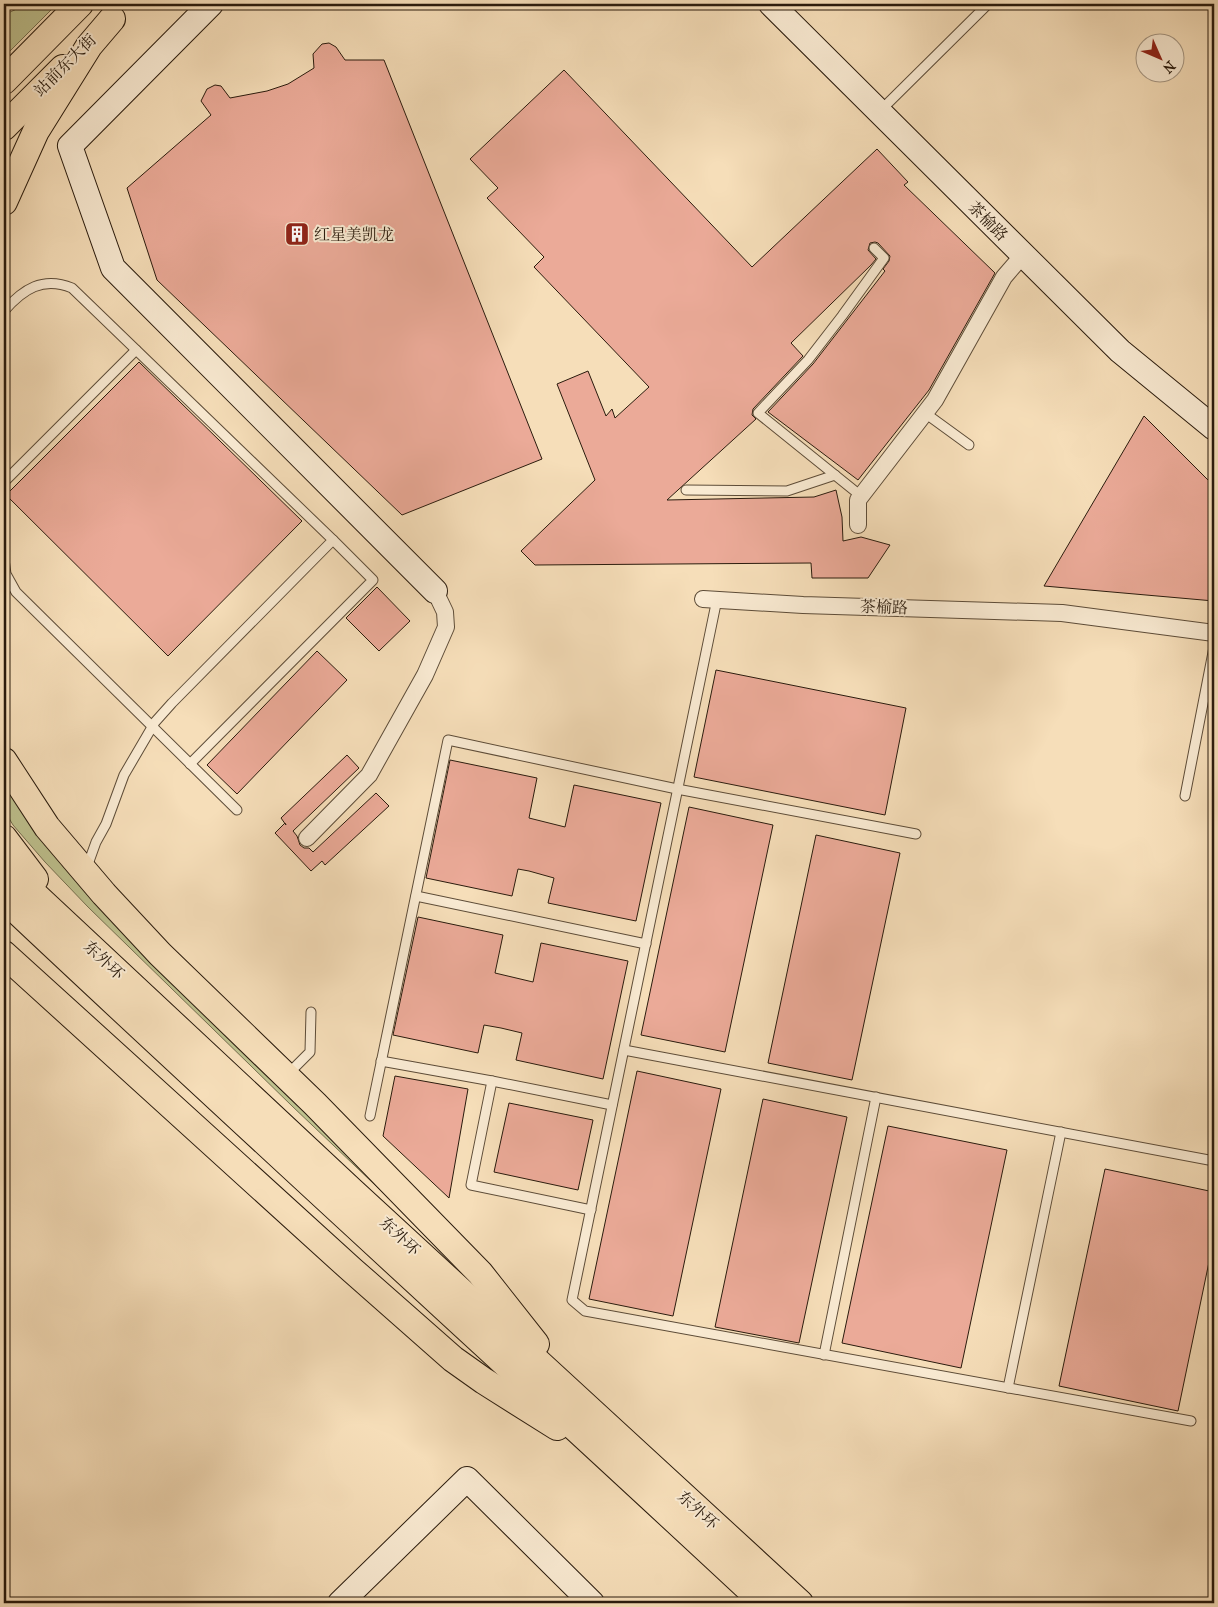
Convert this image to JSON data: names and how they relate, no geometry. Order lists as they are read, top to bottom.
{
  "streets": {
    "main road": ["站前东大街", "东外环"],
    "street": ["茶榆路"]
  },
  "places": {
    "building": ["红星美凯龙"]
  },
  "north": "bottom right"
}
